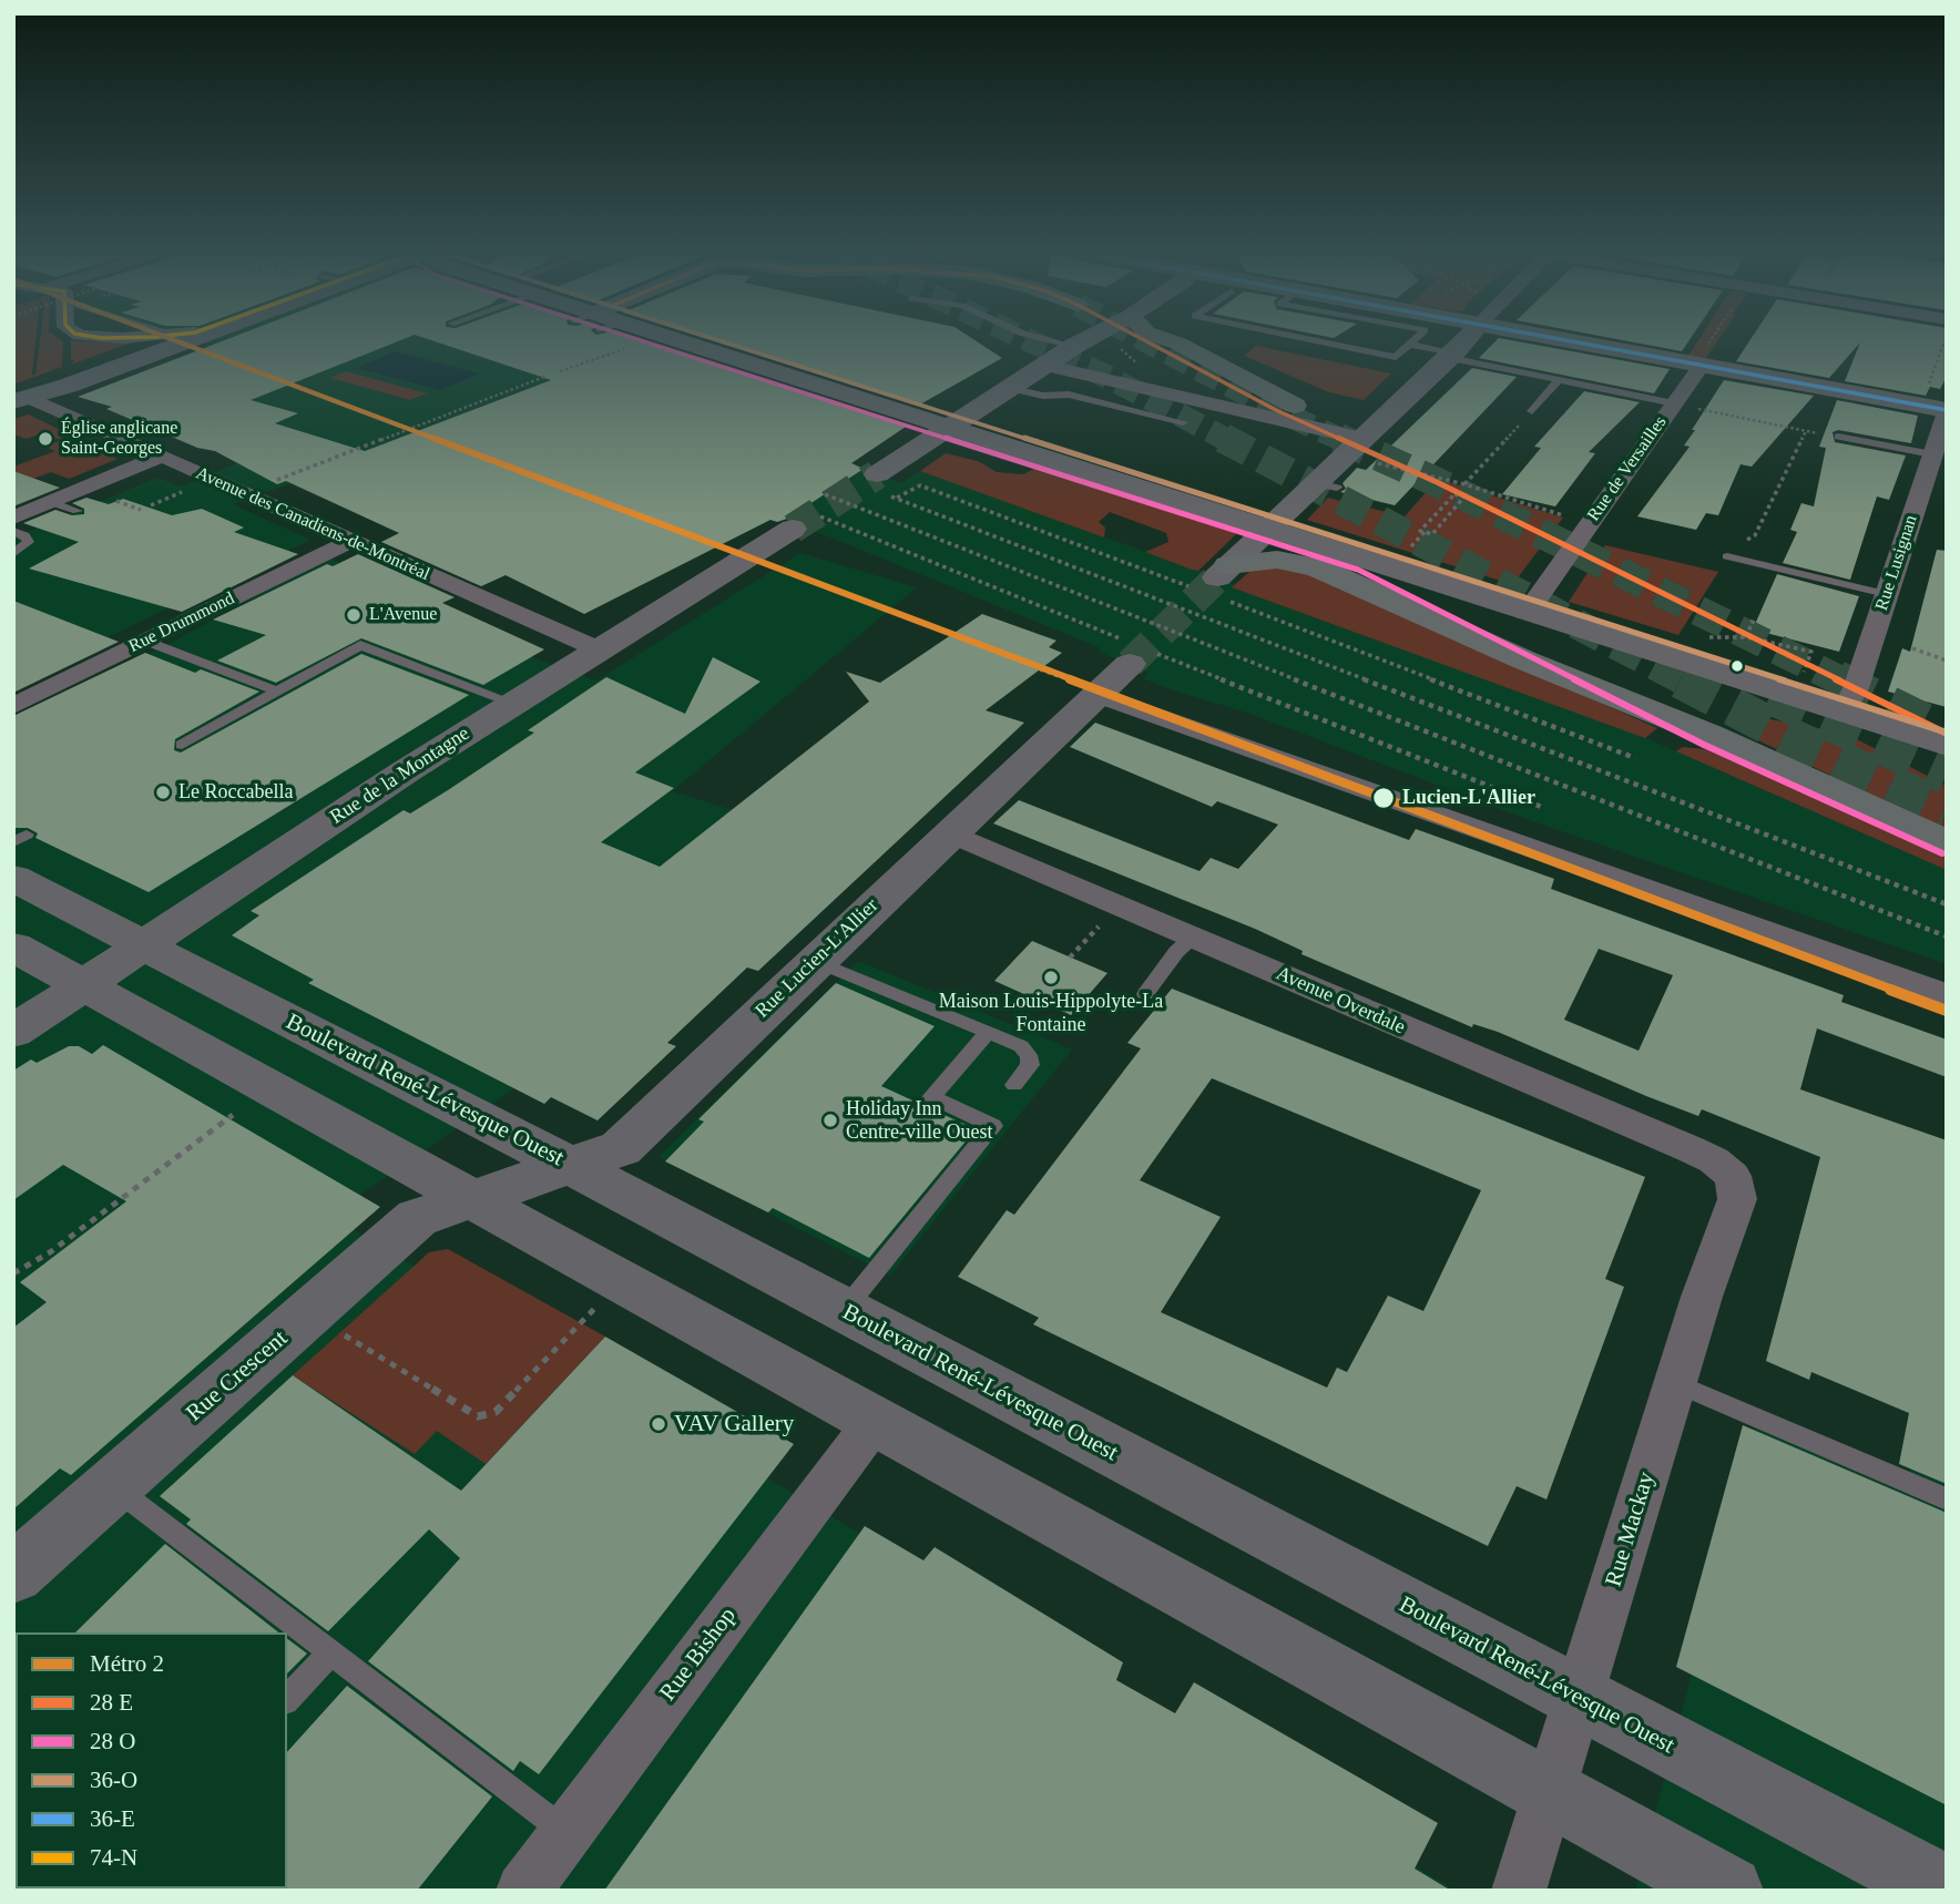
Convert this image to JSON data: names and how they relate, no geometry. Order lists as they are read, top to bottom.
{
  "streets": {
    "main road": [
      "Rue de la Montagne",
      "Rue Lucien-L'Allier",
      "Boulevard René-Lévesque Ouest",
      "Rue Crescent"
    ],
    "street": [
      "Rue de Versailles",
      "Avenue des Canadiens-de-Montréal",
      "Rue Lusignan",
      "Rue Drummond",
      "Avenue Overdale",
      "Rue Mackay",
      "Rue Bishop"
    ]
  },
  "crossings": [
    ["Avenue des Canadiens-de-Montréal", "Rue Drummond"],
    ["Avenue des Canadiens-de-Montréal", "Rue de la Montagne"],
    ["Rue de la Montagne", "Boulevard René-Lévesque Ouest"],
    ["Rue Lucien-L'Allier", "Avenue Overdale"],
    ["Rue Lucien-L'Allier", "Boulevard René-Lévesque Ouest"],
    ["Rue Lucien-L'Allier", "Rue Crescent"],
    ["Avenue Overdale", "Rue Mackay"],
    ["Boulevard René-Lévesque Ouest", "Rue Mackay"]
  ],
  "places": [
    "Église anglicane Saint-Georges",
    "L'Avenue",
    "Le Roccabella",
    "Lucien-L'Allier",
    "Maison Louis-Hippolyte-La Fontaine",
    "Holiday Inn Centre-ville Ouest",
    "VAV Gallery"
  ],
  "lines": ["metro line 2", "transit line 36-O", "transit line 36-E"],
  "legend": [
    "Métro 2",
    "28 E",
    "28 O",
    "36-O",
    "36-E",
    "74-N"
  ]
}
